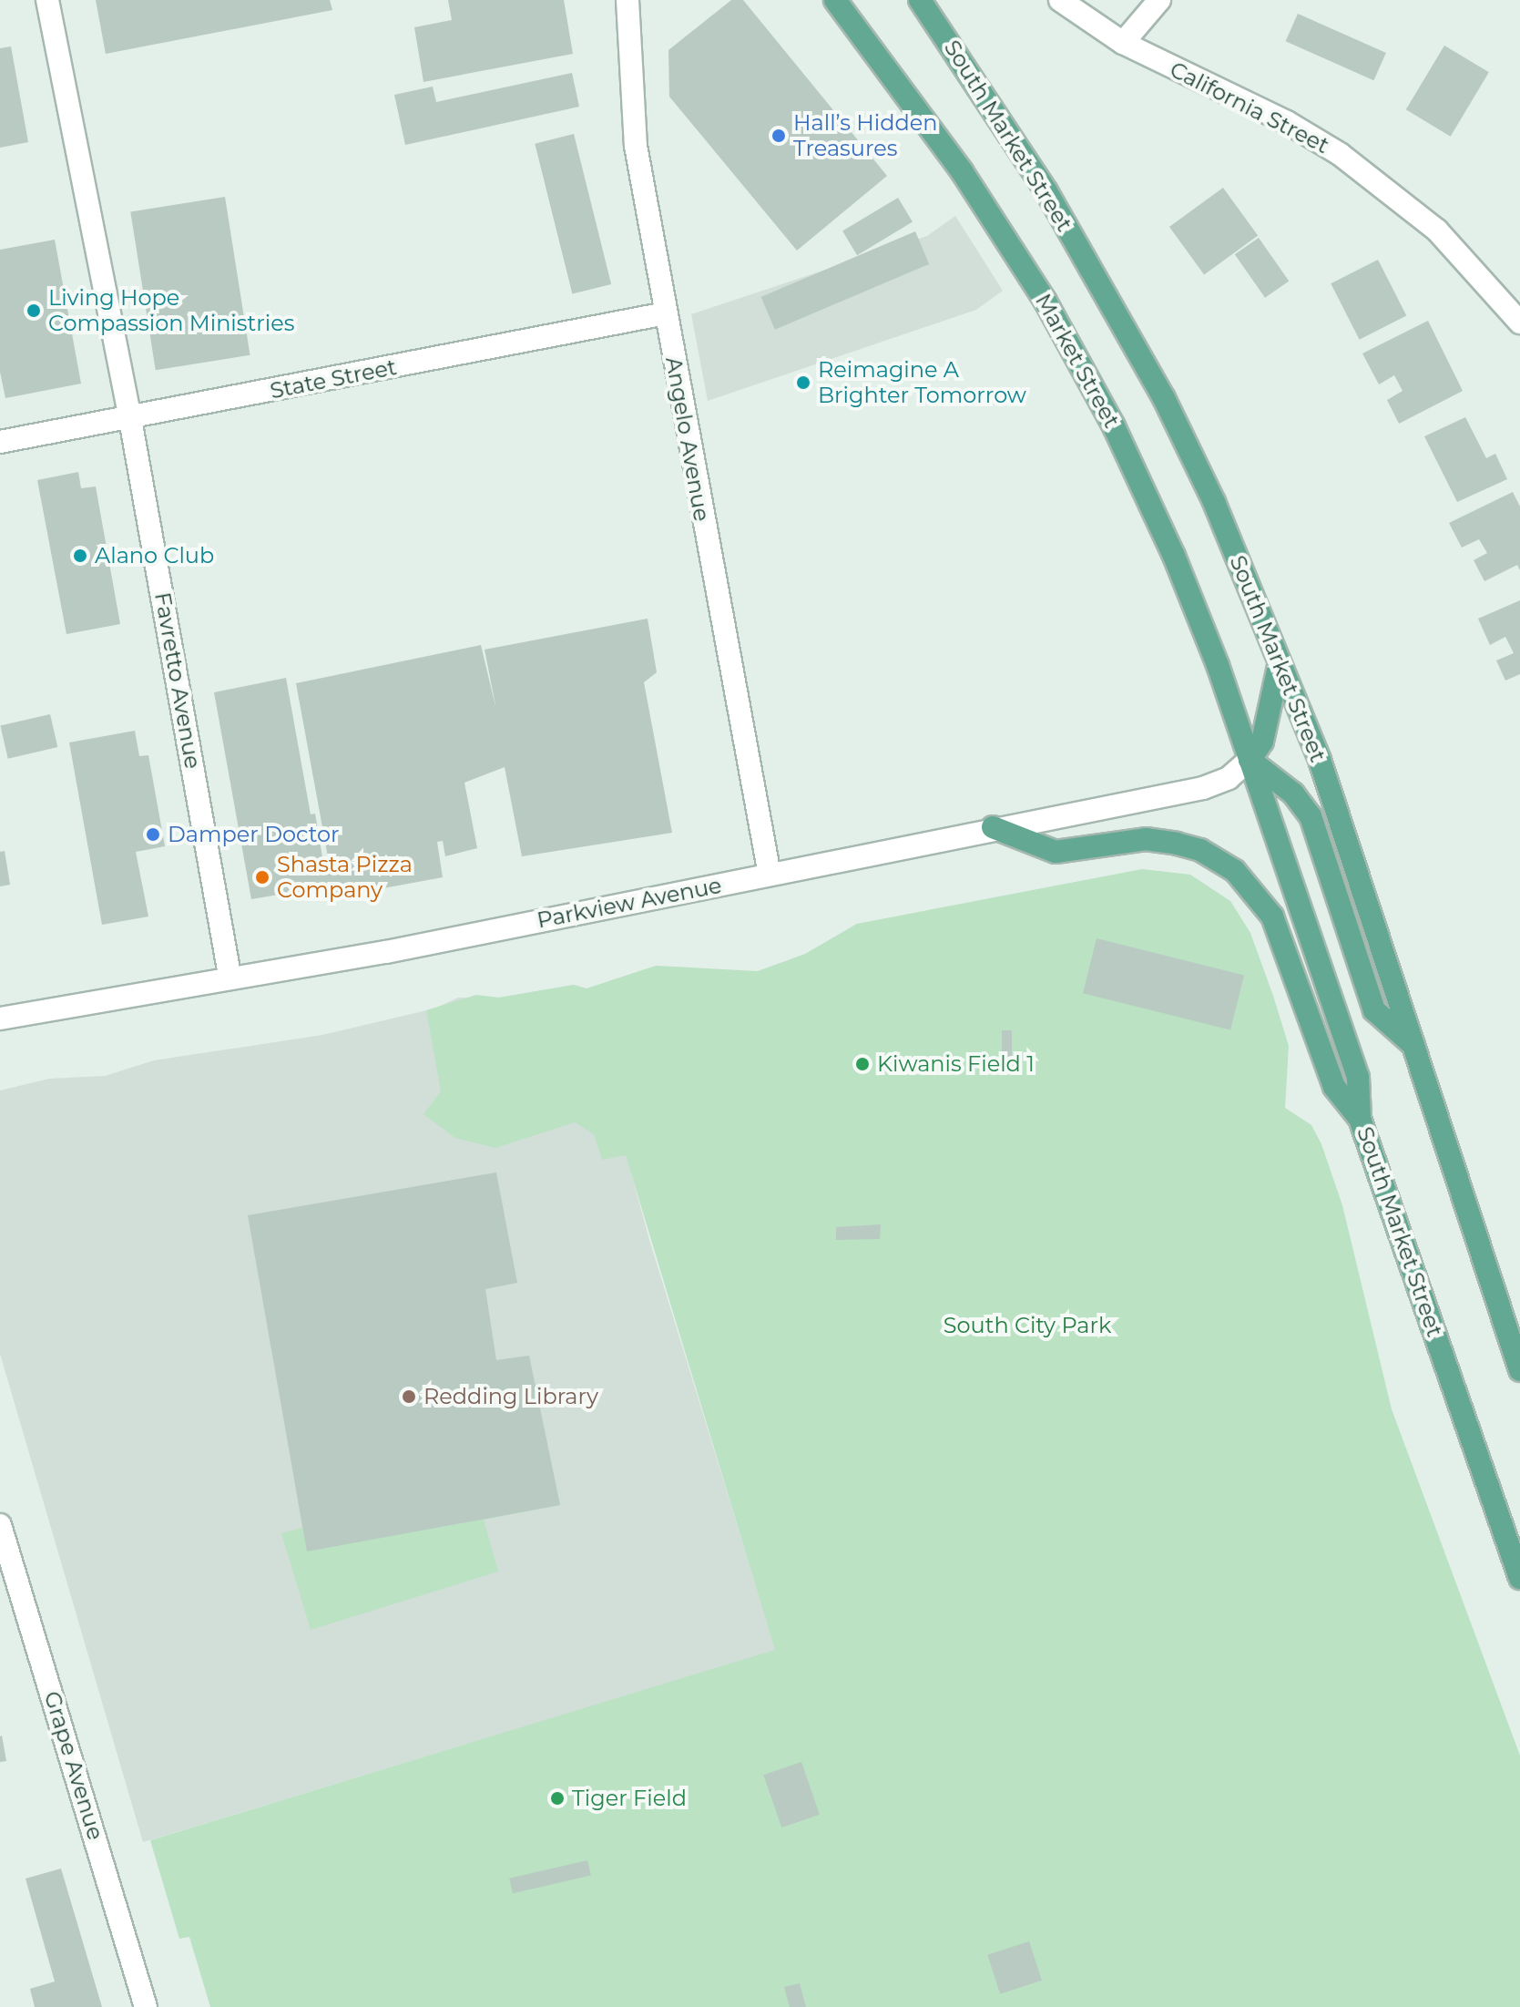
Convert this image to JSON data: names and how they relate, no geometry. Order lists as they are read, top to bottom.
{
  "streets": {
    "main road": ["South Market Street", "Market Street"],
    "street": [
      "California Street",
      "State Street",
      "Angelo Avenue",
      "Favretto Avenue",
      "Parkview Avenue",
      "Grape Avenue"
    ]
  },
  "crossings": [
    ["South Market Street", "Market Street"],
    ["South Market Street", "Parkview Avenue"],
    ["Market Street", "Parkview Avenue"],
    ["State Street", "Angelo Avenue"],
    ["State Street", "Favretto Avenue"],
    ["Angelo Avenue", "Parkview Avenue"],
    ["Favretto Avenue", "Parkview Avenue"]
  ],
  "parks": ["South City Park"],
  "places": [
    "Hall’s Hidden Treasures",
    "Living Hope Compassion Ministries",
    "Reimagine A Brighter Tomorrow",
    "Alano Club",
    "Damper Doctor",
    "Shasta Pizza Company",
    "Kiwanis Field 1",
    "Redding Library",
    "Tiger Field"
  ]
}
